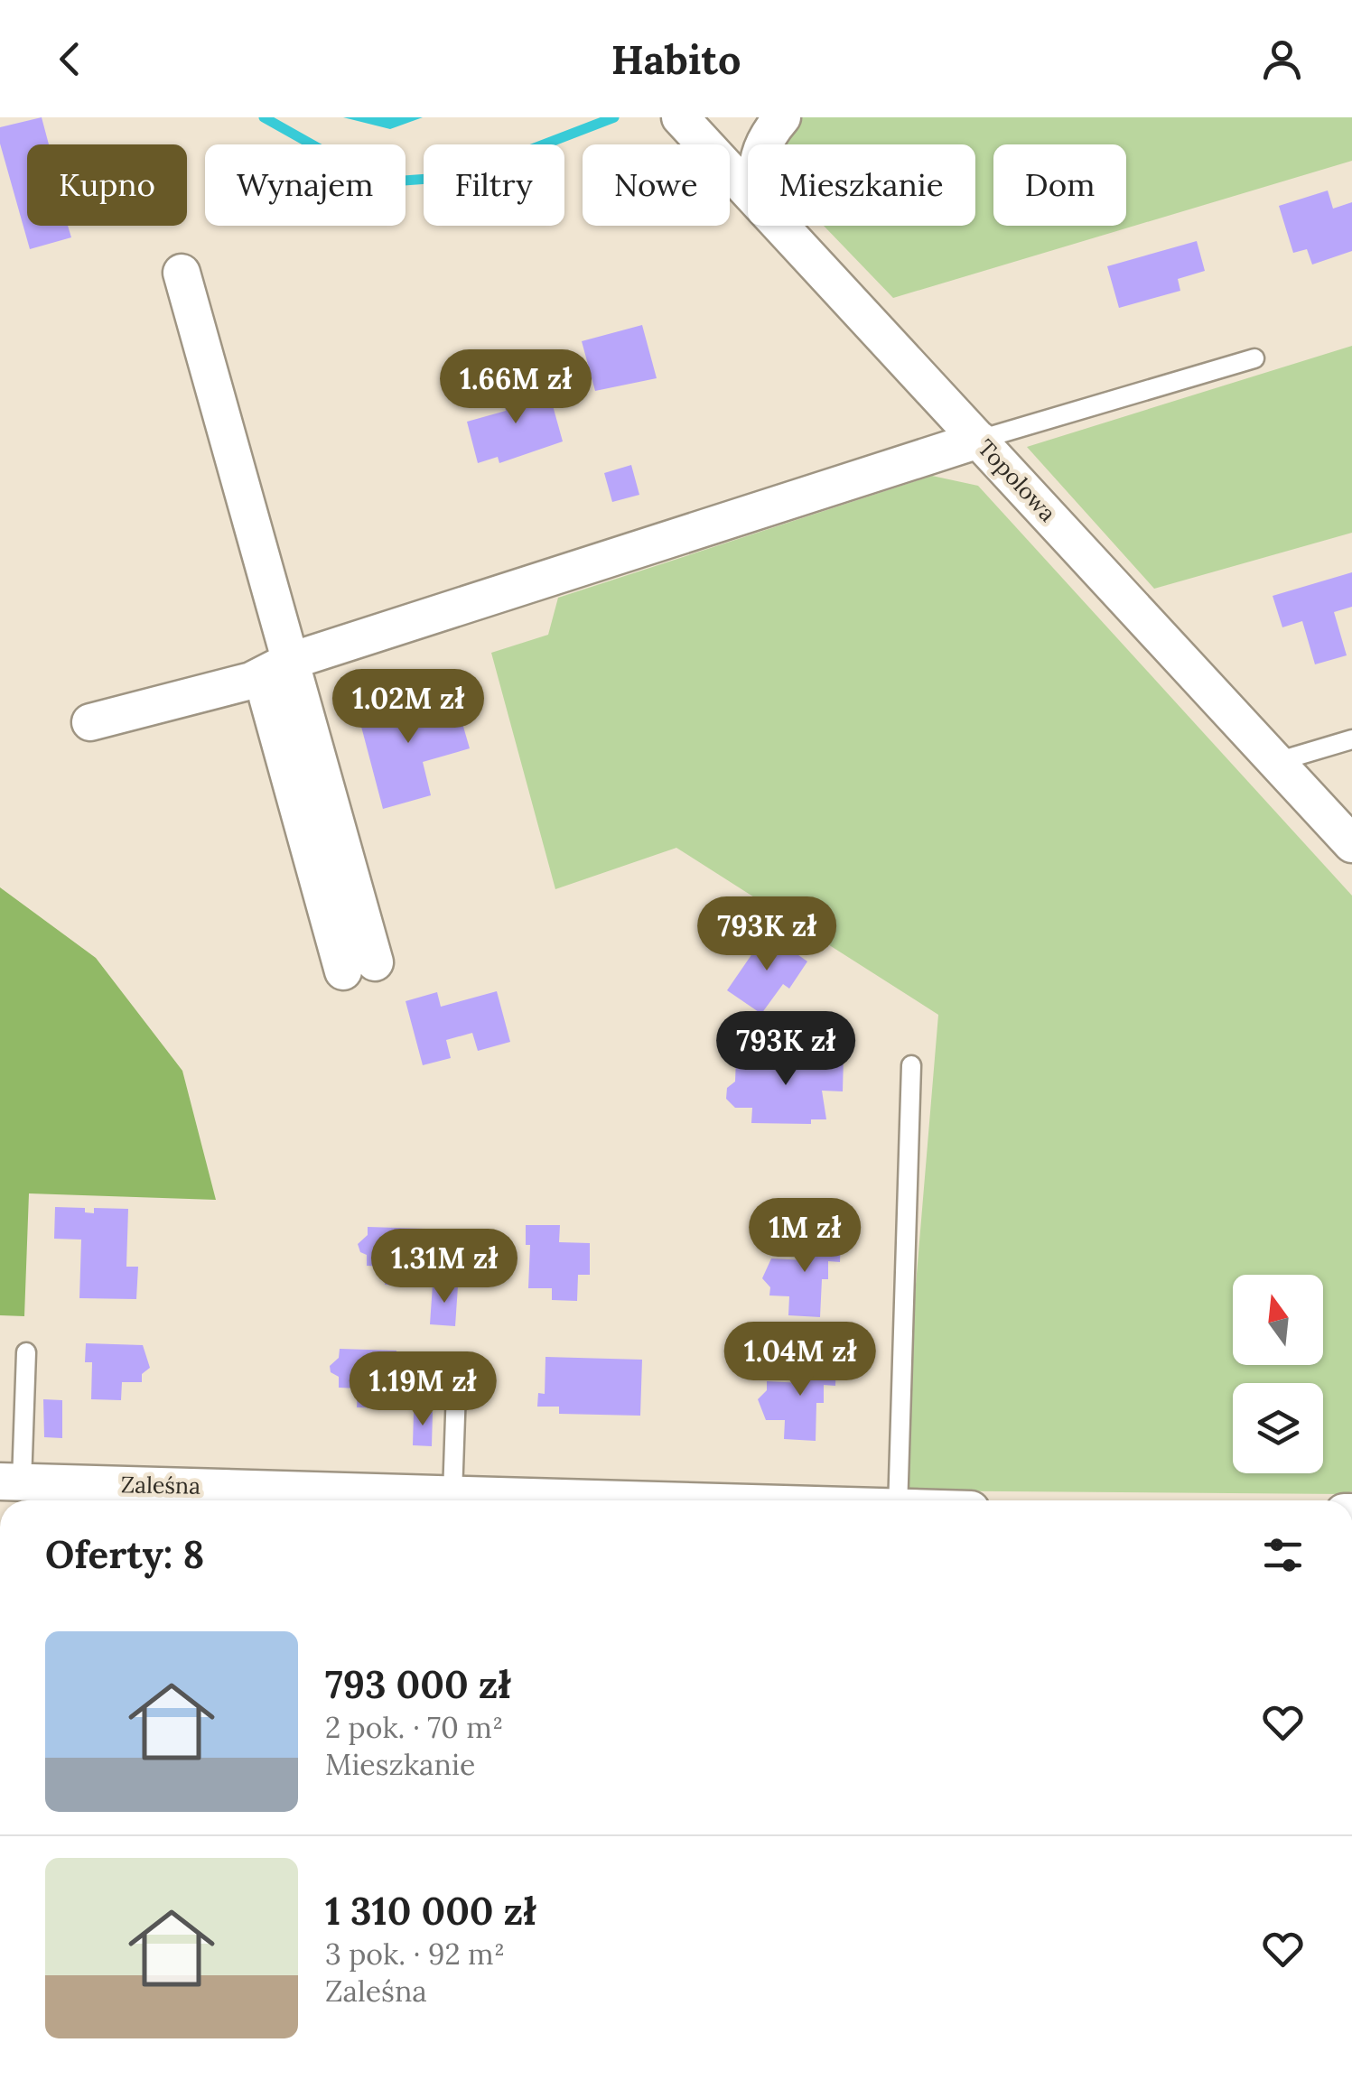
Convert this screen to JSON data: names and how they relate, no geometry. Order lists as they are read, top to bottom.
{
  "streets": {
    "street": ["Topolowa", "Zaleśna"]
  },
  "north": "top",
  "page": {
    "header": "Habito",
    "chip": [
      "Kupno",
      "Wynajem",
      "Filtry",
      "Nowe",
      "Mieszkanie",
      "Dom"
    ],
    "price": [
      "1.66M zł",
      "1.02M zł",
      "793K zł",
      "793K zł",
      "1M zł",
      "1.31M zł",
      "1.04M zł",
      "1.19M zł"
    ],
    "heading": "Oferty: 8",
    "list": [
      {
        "name": "793 000 zł",
        "note": "2 pok. · 70 m² · Mieszkanie"
      },
      {
        "name": "1 310 000 zł",
        "note": "3 pok. · 92 m² · Zaleśna"
      }
    ]
  }
}
